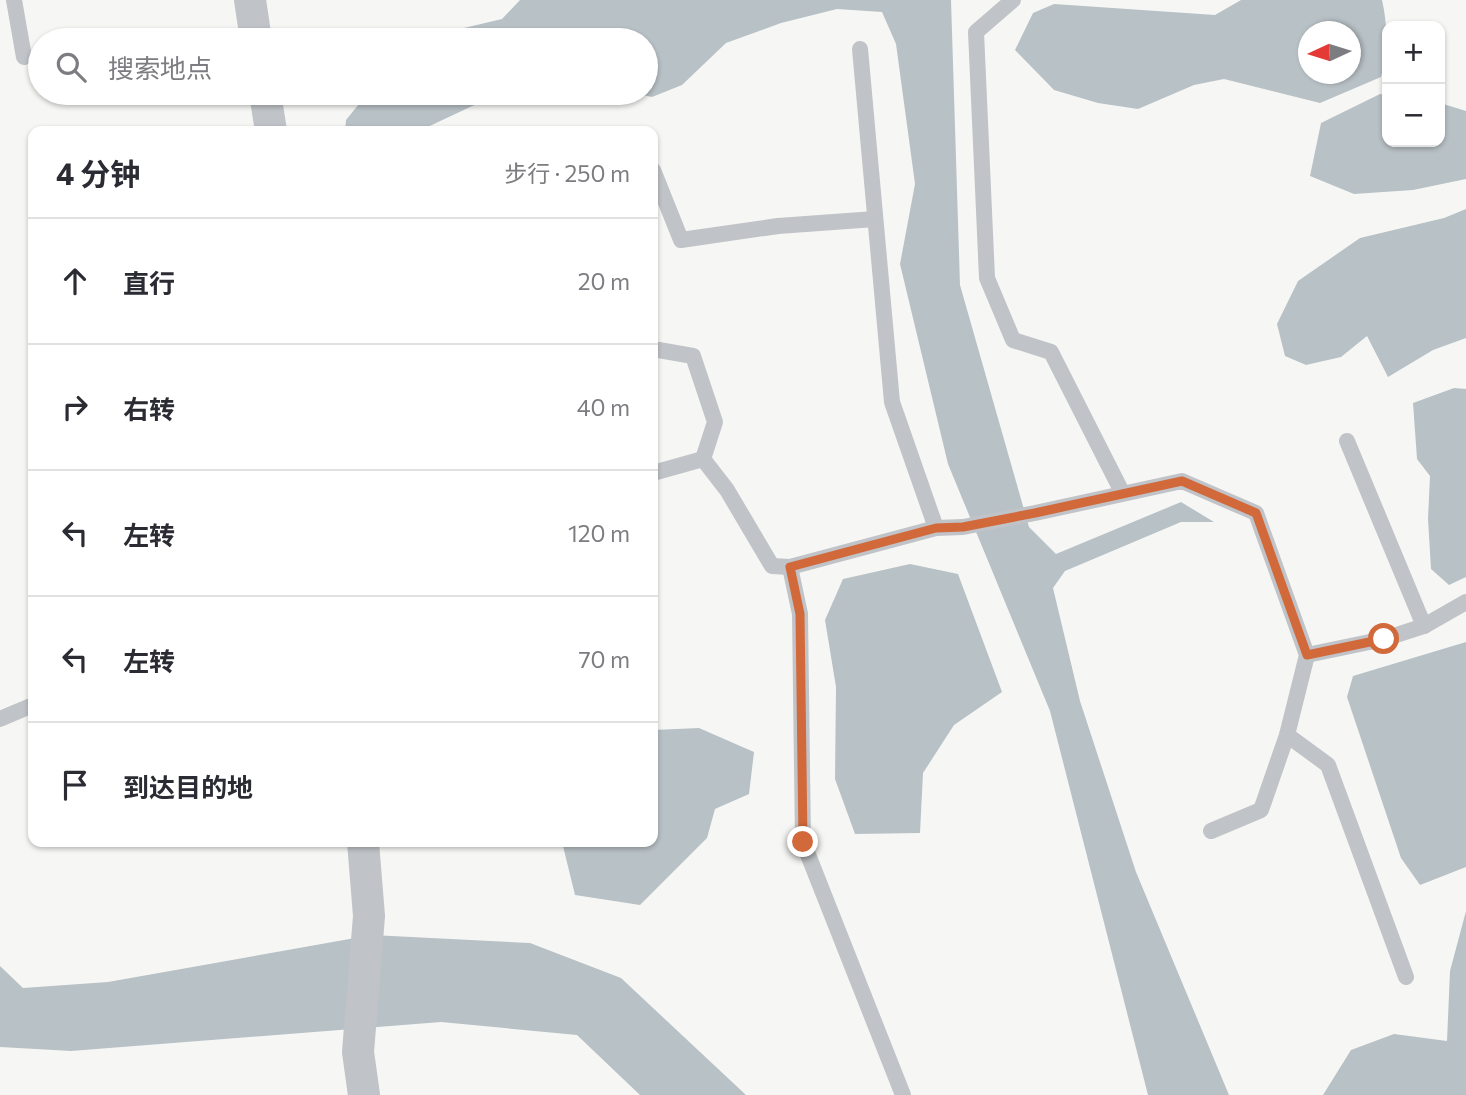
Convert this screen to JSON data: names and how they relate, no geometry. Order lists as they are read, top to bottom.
{
  "north": "left",
  "page": {
    "map_buttons": ["+", "−"],
    "search": "搜索地点",
    "heading": ["4 分钟", "步行 · 250 m"],
    "list": [
      ["直行", "20 m"],
      ["右转", "40 m"],
      ["左转", "120 m"],
      ["左转", "70 m"],
      "到达目的地"
    ]
  }
}
